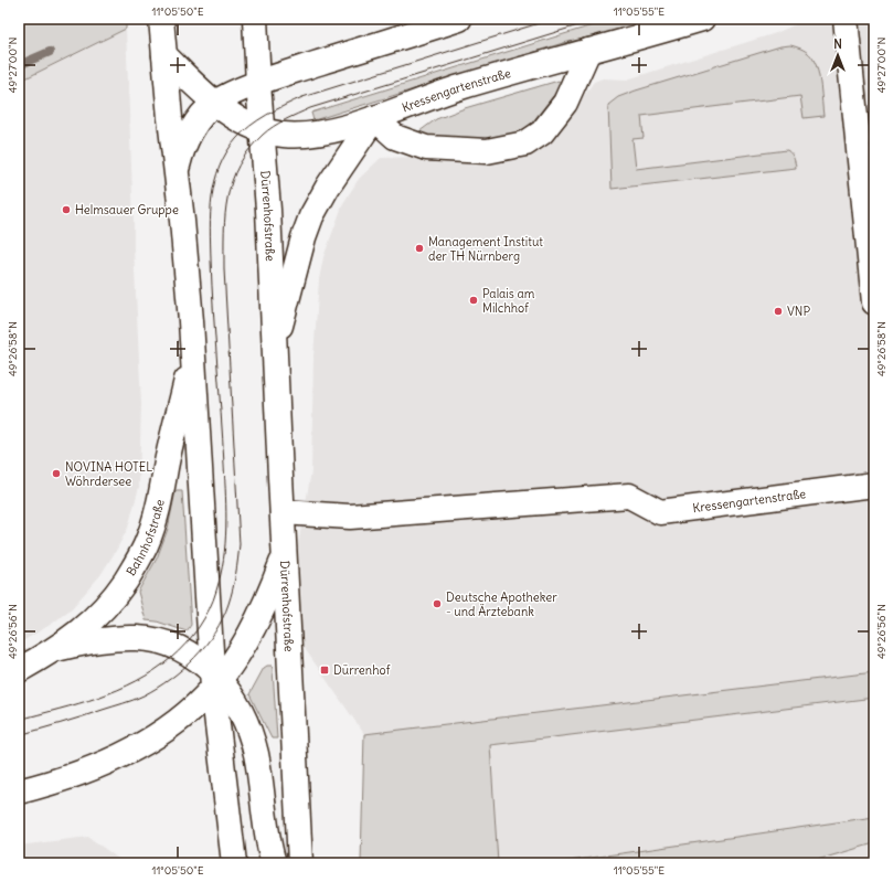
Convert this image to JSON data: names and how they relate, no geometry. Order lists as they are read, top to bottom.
{
  "streets": {
    "main road": ["Kressengartenstraße", "Dürrenhofstraße", "Bahnhofstraße"]
  },
  "crossings": [
    ["Kressengartenstraße", "Dürrenhofstraße"]
  ],
  "places": {
    "other": [
      "Helmsauer Gruppe",
      "Management Institut der TH Nürnberg",
      "Palais am Milchhof",
      "VNP",
      "NOVINA HOTEL Wöhrdersee",
      "Deutsche Apotheker - und Ärztebank"
    ],
    "transit": ["Dürrenhof"]
  },
  "north": "top",
  "coordinates": [
    "11°05'50\"E",
    "11°05'55\"E",
    "49°27'00\"N",
    "49°26'58\"N",
    "49°26'56\"N"
  ]
}
